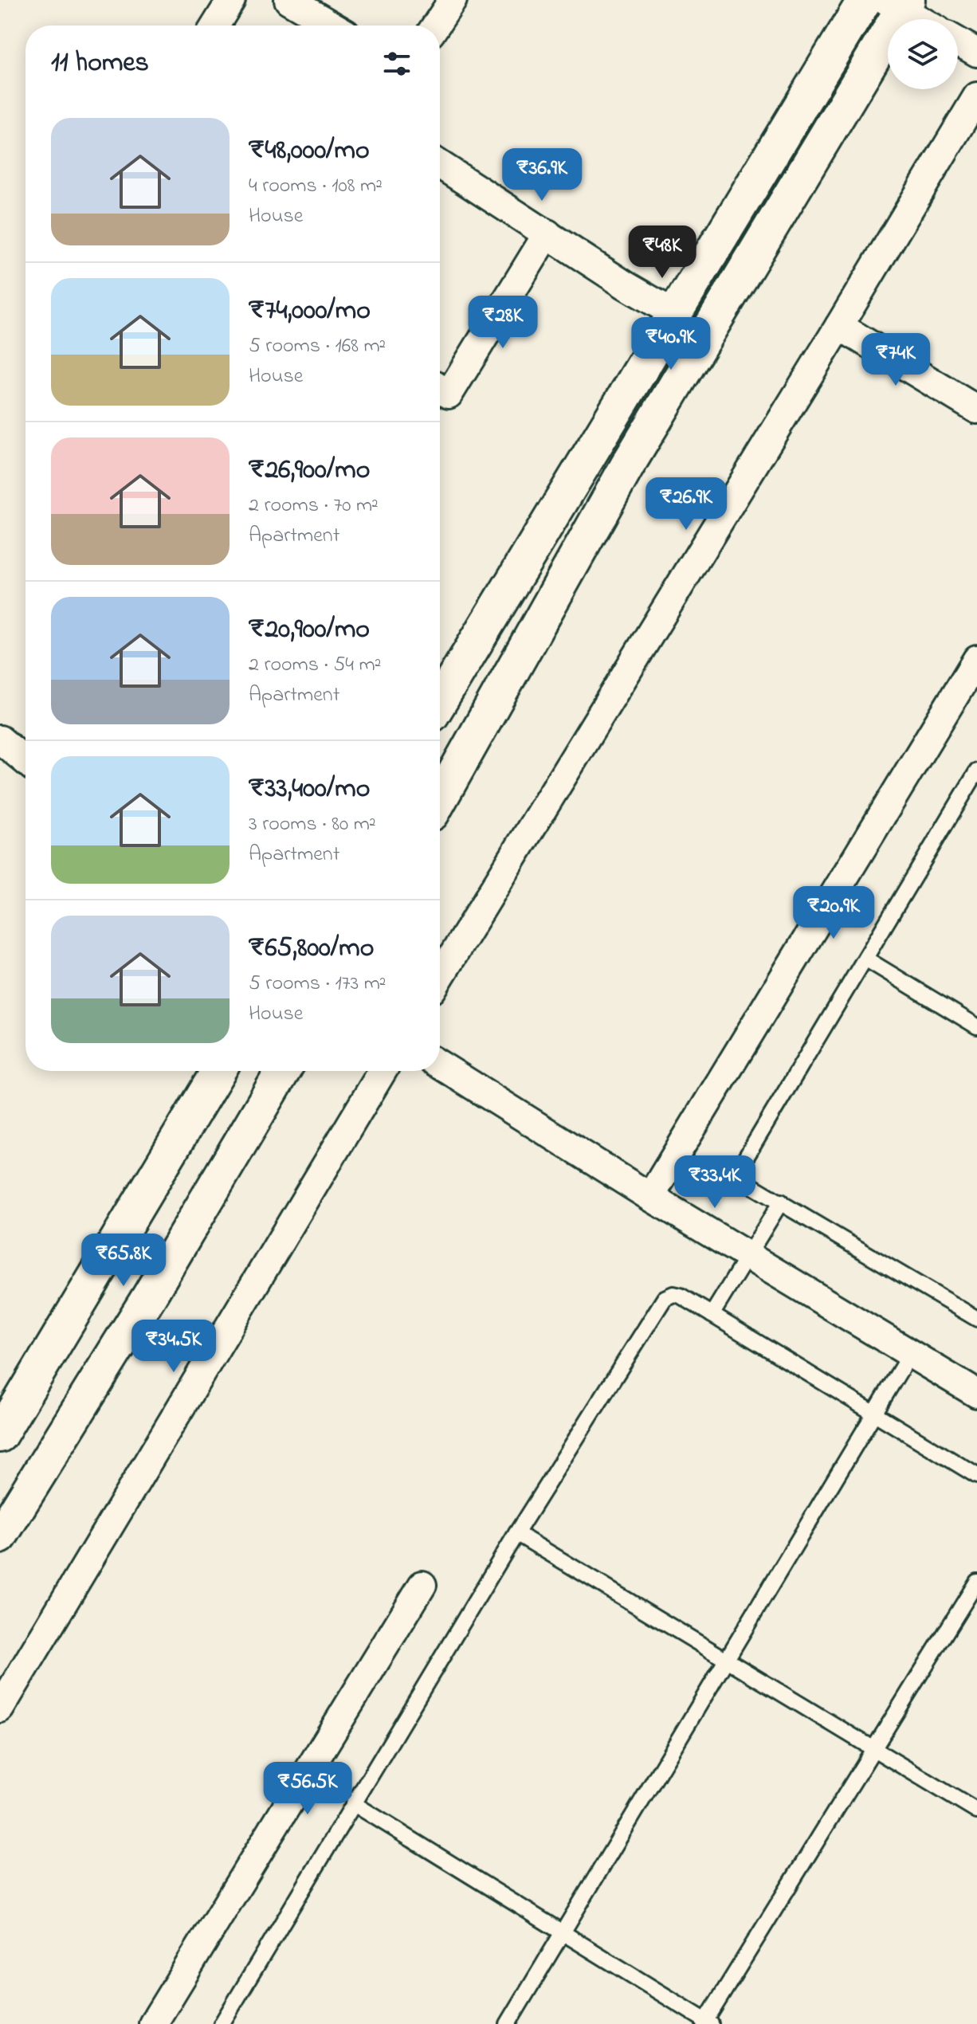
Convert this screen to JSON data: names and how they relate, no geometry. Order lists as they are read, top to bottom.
{
  "page": {
    "heading": "11 homes",
    "list": [
      {
        "name": "₹48,000/mo",
        "note": "4 rooms · 108 m² · House"
      },
      {
        "name": "₹74,000/mo",
        "note": "5 rooms · 168 m² · House"
      },
      {
        "name": "₹26,900/mo",
        "note": "2 rooms · 70 m² · Apartment"
      },
      {
        "name": "₹20,900/mo",
        "note": "2 rooms · 54 m² · Apartment"
      },
      {
        "name": "₹33,400/mo",
        "note": "3 rooms · 80 m² · Apartment"
      },
      {
        "name": "₹65,800/mo",
        "note": "5 rooms · 173 m² · House"
      }
    ],
    "price": [
      "₹36.9K",
      "₹48K",
      "₹28K",
      "₹40.9K",
      "₹74K",
      "₹26.9K",
      "₹20.9K",
      "₹33.4K",
      "₹65.8K",
      "₹34.5K",
      "₹56.5K"
    ]
  }
}
